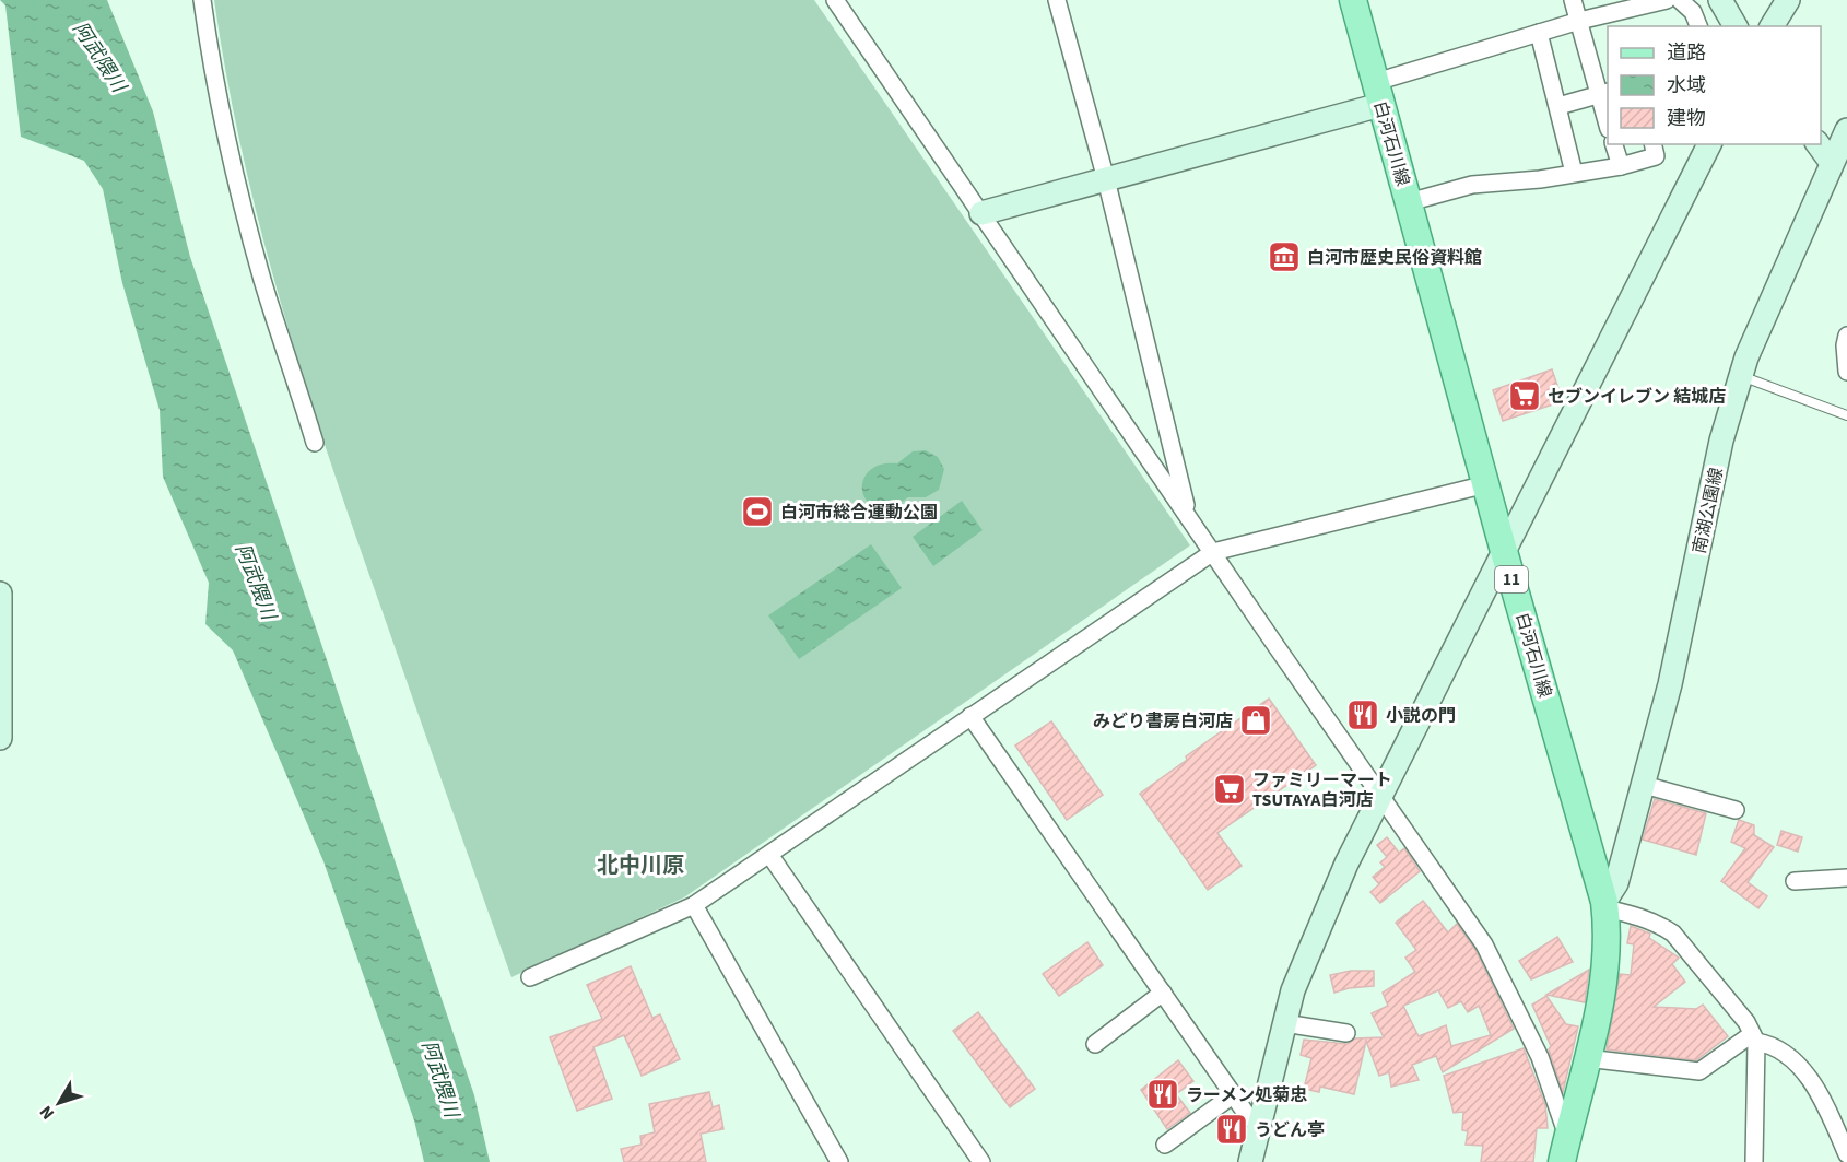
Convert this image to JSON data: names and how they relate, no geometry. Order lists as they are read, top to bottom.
{
  "streets": {
    "main road": ["白河石川線", "11"],
    "street": ["南湖公園線"]
  },
  "crossings": [
    ["白河石川線", "南湖公園線"]
  ],
  "districts": ["北中川原"],
  "water": ["阿武隈川"],
  "places": {
    "museum": ["白河市歴史民俗資料館"],
    "supermarket": ["セブンイレブン 結城店", "ファミリーマート TSUTAYA白河店"],
    "sports": ["白河市総合運動公園"],
    "restaurant": ["小説の門", "ラーメン処菊忠", "うどん亭"],
    "shop": ["みどり書房白河店"]
  },
  "legend": ["道路", "水域", "建物"],
  "north": "bottom left"
}
